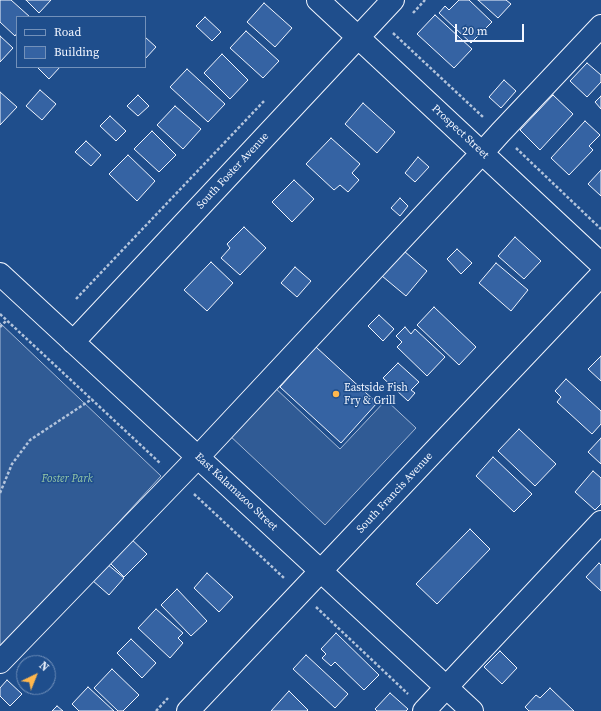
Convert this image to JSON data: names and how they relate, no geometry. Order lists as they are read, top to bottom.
{
  "streets": {
    "street": [
      "Prospect Street",
      "South Foster Avenue",
      "East Kalamazoo Street",
      "South Francis Avenue"
    ]
  },
  "crossings": [
    ["Prospect Street", "South Foster Avenue"],
    ["South Foster Avenue", "East Kalamazoo Street"],
    ["East Kalamazoo Street", "South Francis Avenue"]
  ],
  "parks": ["Foster Park"],
  "places": ["Eastside Fish Fry & Grill"],
  "legend": ["Road", "Building"],
  "scale_bar": "20 m",
  "north": "top right"
}
